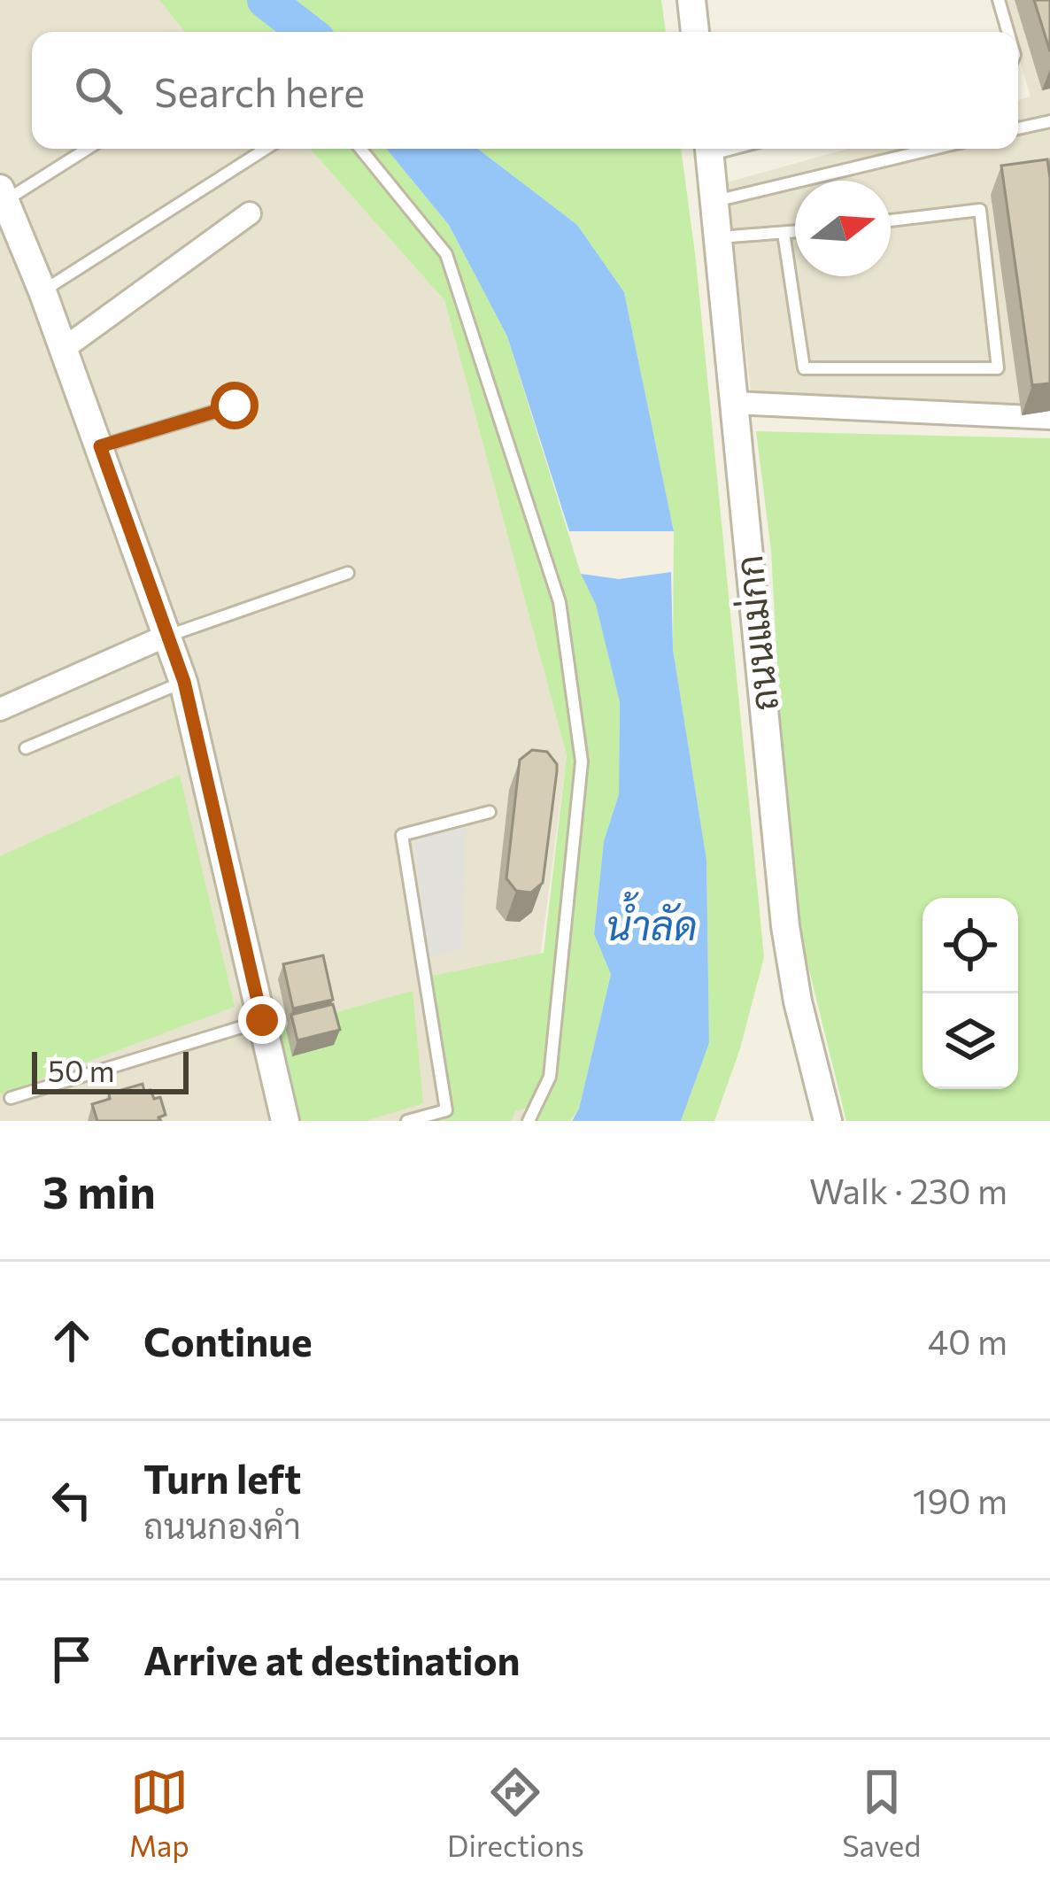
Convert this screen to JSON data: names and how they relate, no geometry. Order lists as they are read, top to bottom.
{
  "streets": {
    "street": ["ถนนแม่กก"]
  },
  "water": ["น้ำลัด"],
  "scale_bar": "50 m",
  "north": "right",
  "page": {
    "search": "Search here",
    "scale": "50 m",
    "heading": ["3 min", "Walk · 230 m"],
    "list": [
      ["Continue", "40 m"],
      ["Turn left", "ถนนกองคำ", "190 m"],
      "Arrive at destination"
    ],
    "nav": ["Map", "Directions", "Saved"]
  }
}
